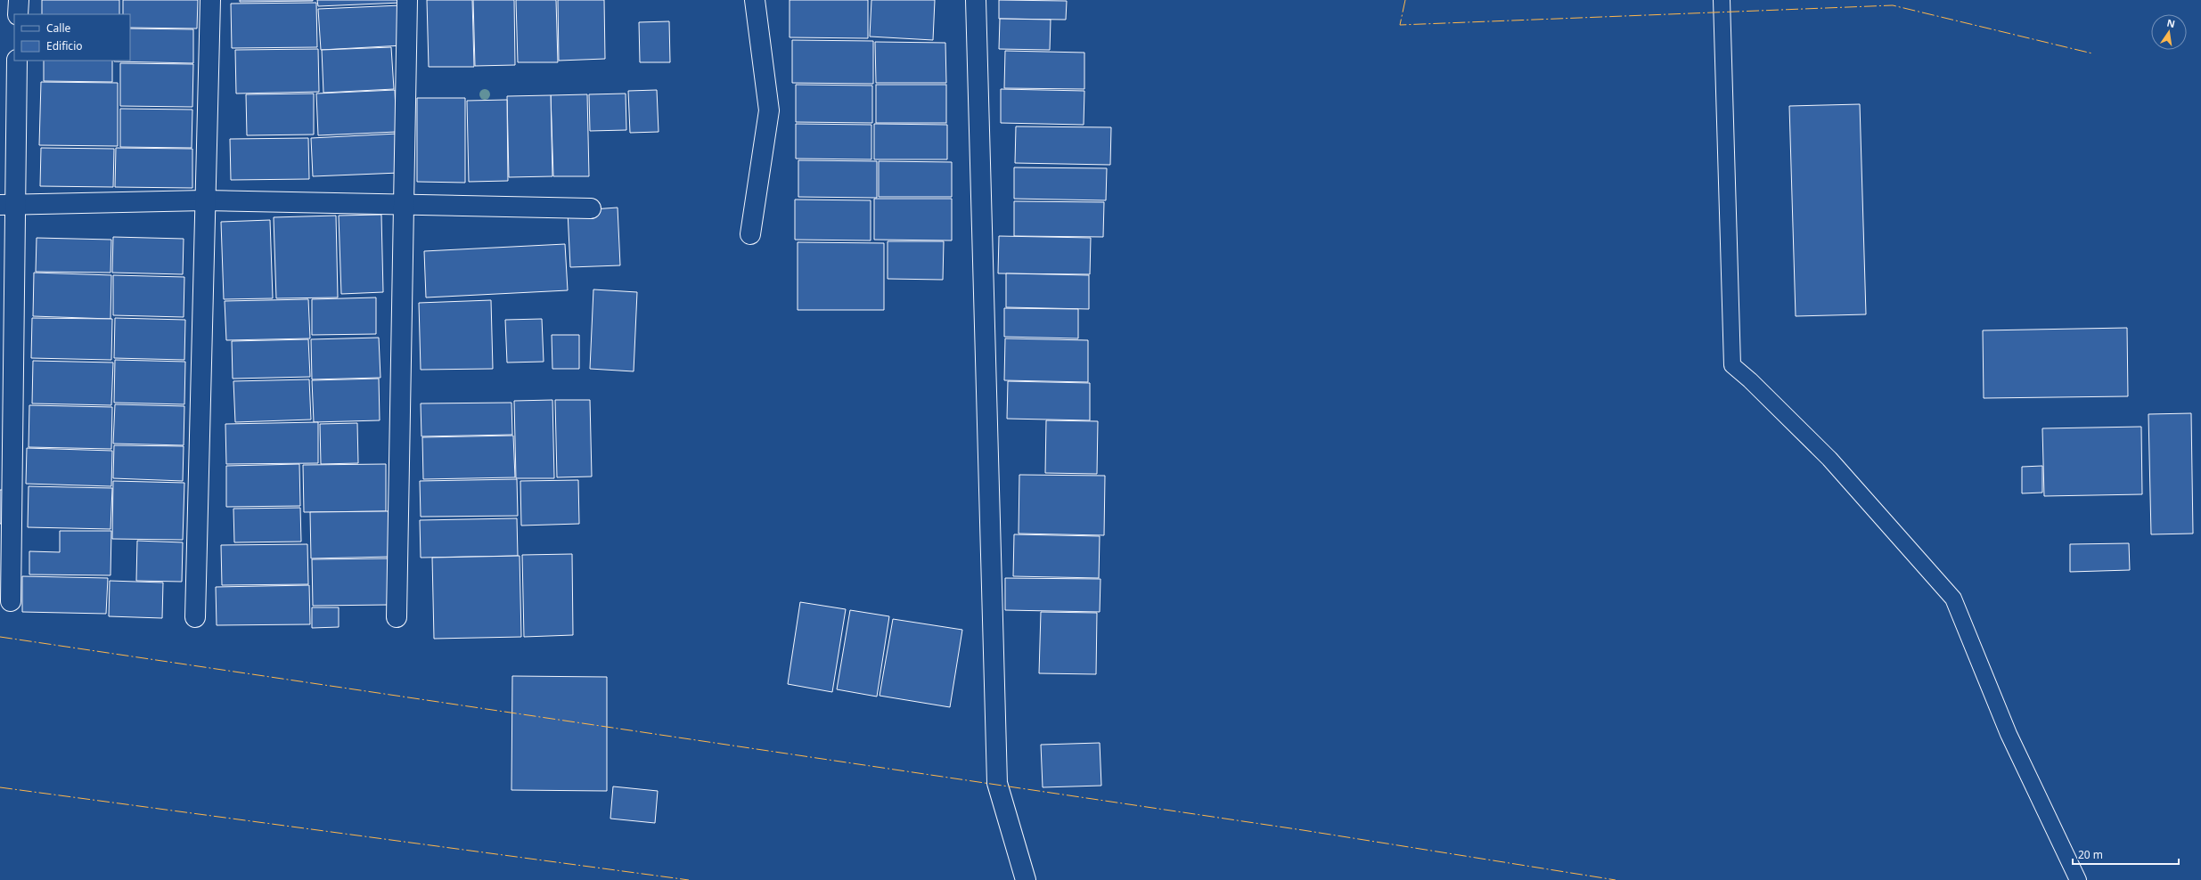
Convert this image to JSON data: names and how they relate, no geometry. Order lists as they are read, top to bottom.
{
  "legend": ["Calle", "Edificio"],
  "scale_bar": "20 m",
  "north": "top"
}
